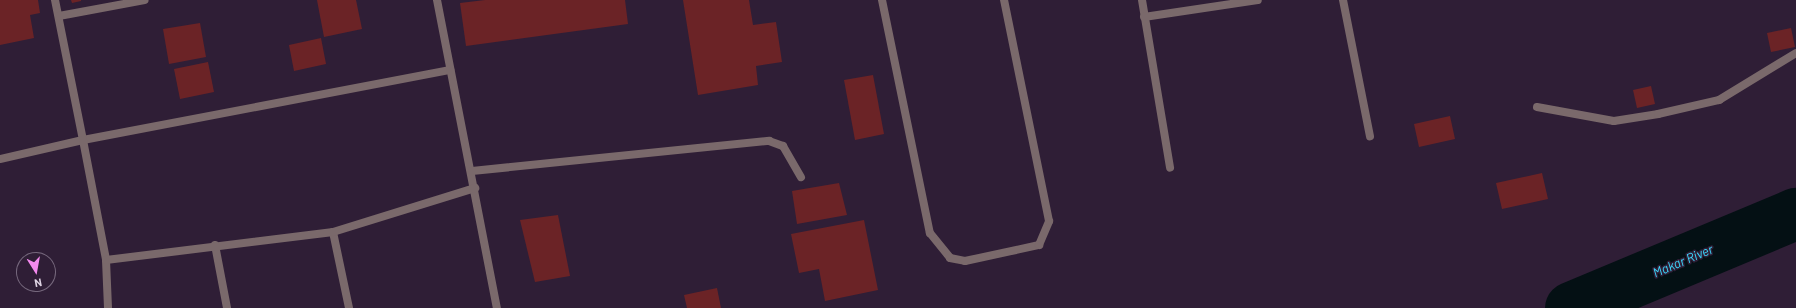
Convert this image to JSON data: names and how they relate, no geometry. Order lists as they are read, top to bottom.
{
  "water": ["Makar River"],
  "north": "bottom"
}
